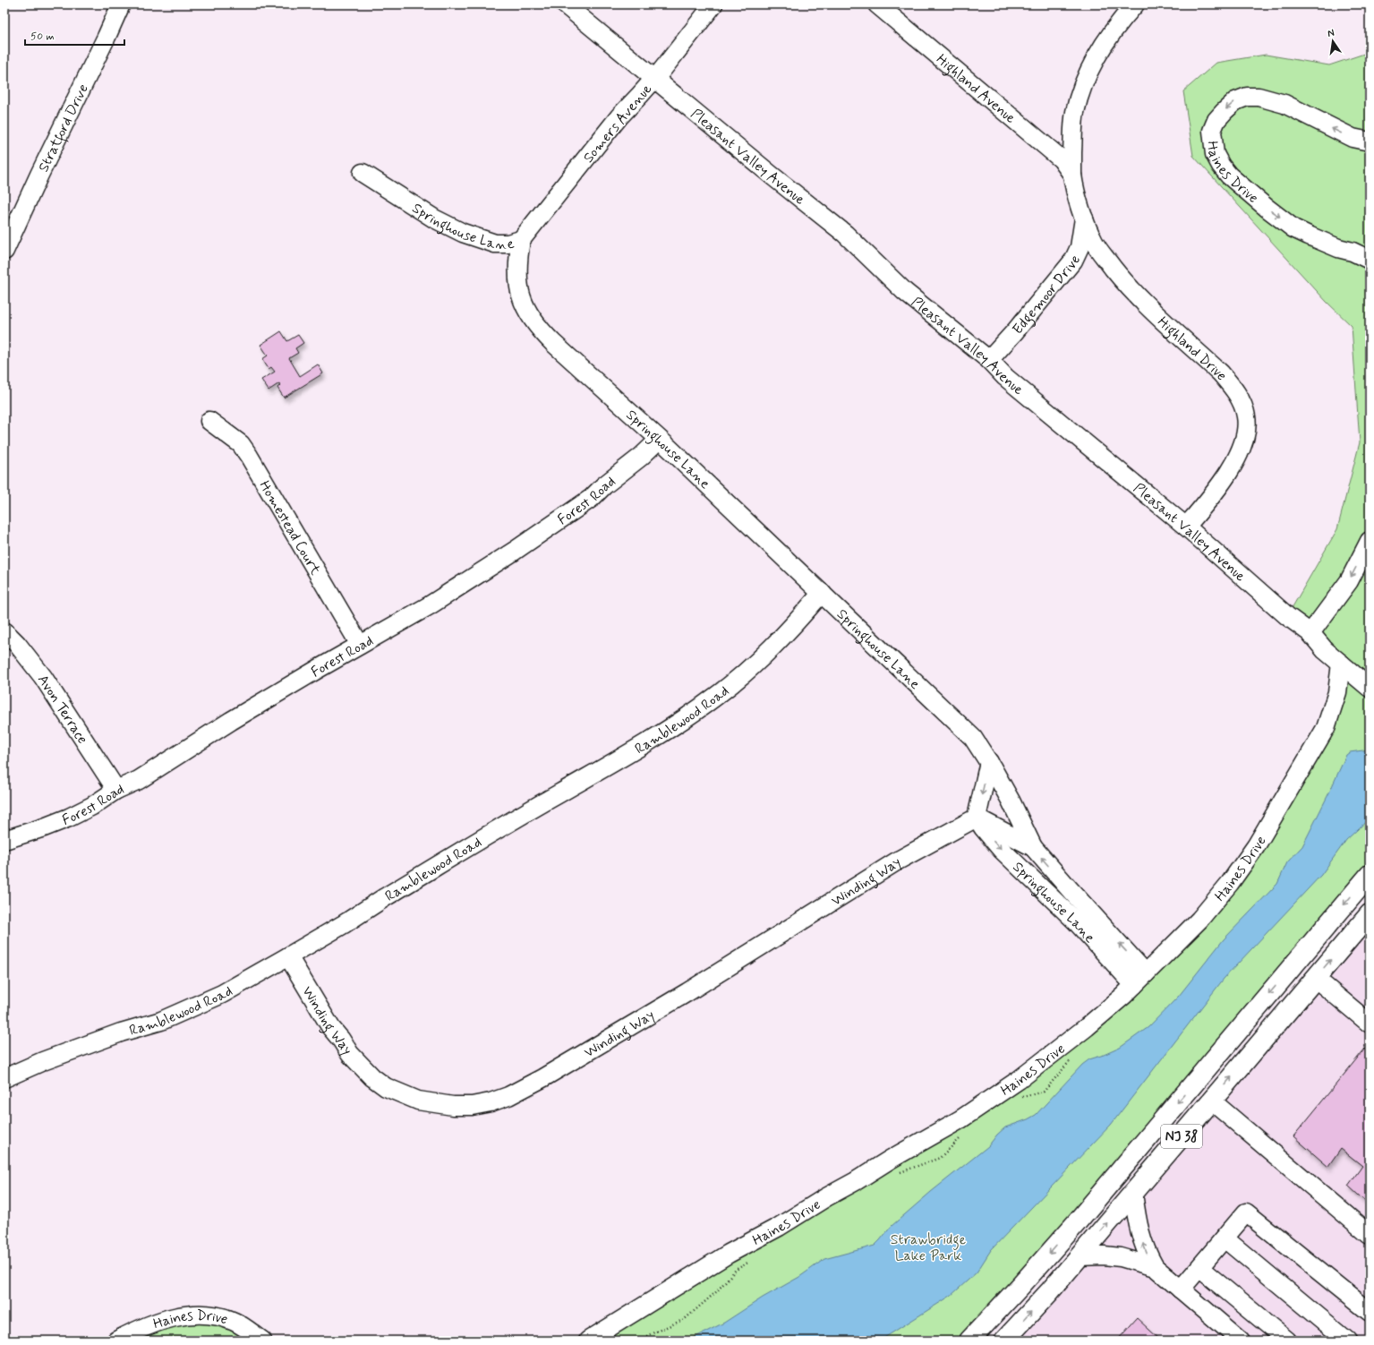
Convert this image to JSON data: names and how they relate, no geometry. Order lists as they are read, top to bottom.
{
  "streets": {
    "highway": ["NJ 38"],
    "street": [
      "Highland Avenue",
      "Somers Avenue",
      "Stratford Drive",
      "Pleasant Valley Avenue",
      "Haines Drive",
      "Springhouse Lane",
      "Edgemoor Drive",
      "Highland Drive",
      "Forest Road",
      "Homestead Court",
      "Avon Terrace",
      "Ramblewood Road",
      "Winding Way"
    ]
  },
  "crossings": [
    ["Highland Avenue", "Highland Drive"],
    ["Somers Avenue", "Pleasant Valley Avenue"],
    ["Somers Avenue", "Springhouse Lane"],
    ["Pleasant Valley Avenue", "Haines Drive"],
    ["Pleasant Valley Avenue", "Edgemoor Drive"],
    ["Pleasant Valley Avenue", "Highland Drive"],
    ["Haines Drive", "Springhouse Lane"],
    ["Springhouse Lane", "Forest Road"],
    ["Springhouse Lane", "Ramblewood Road"],
    ["Springhouse Lane", "Winding Way"],
    ["Edgemoor Drive", "Highland Drive"],
    ["Forest Road", "Homestead Court"],
    ["Forest Road", "Avon Terrace"],
    ["Ramblewood Road", "Winding Way"]
  ],
  "parks": ["Strawbridge Lake Park"],
  "scale_bar": "50 m",
  "north": "top"
}
